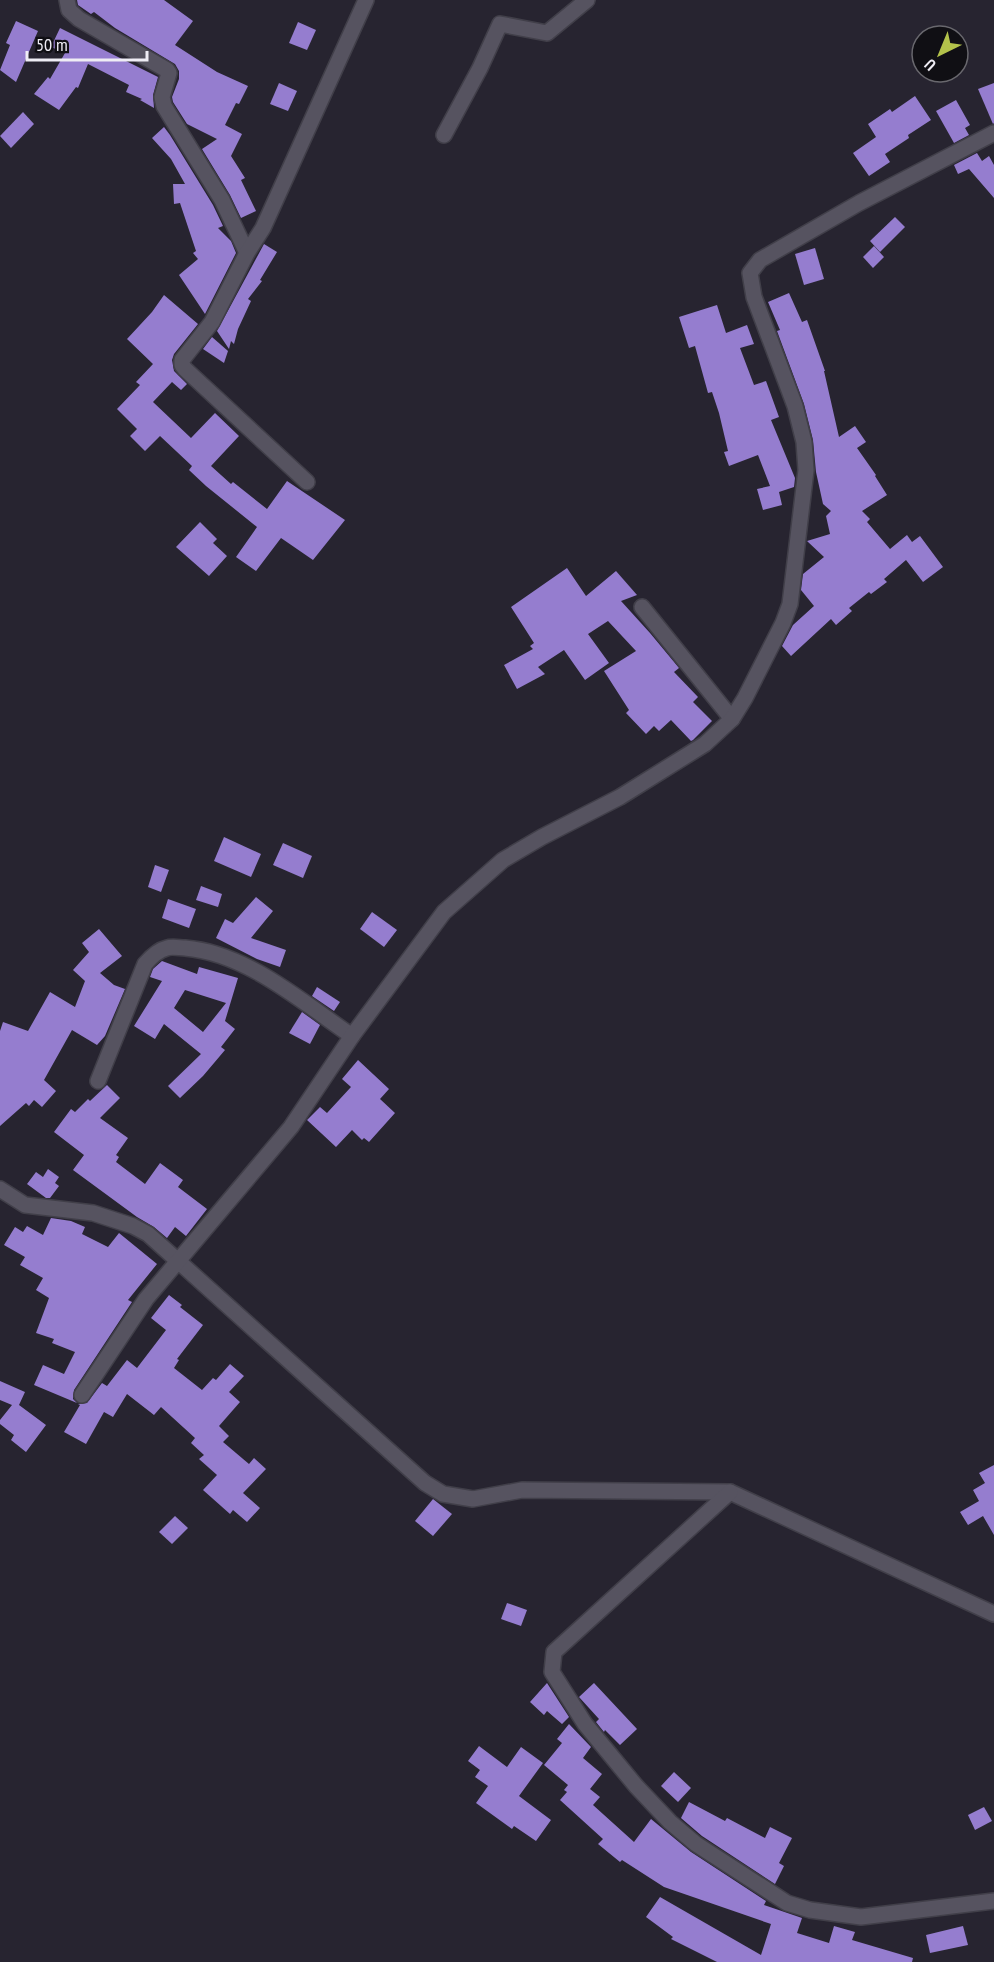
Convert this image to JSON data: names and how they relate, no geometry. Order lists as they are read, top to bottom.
{
  "scale_bar": "50 m",
  "north": "bottom left"
}
